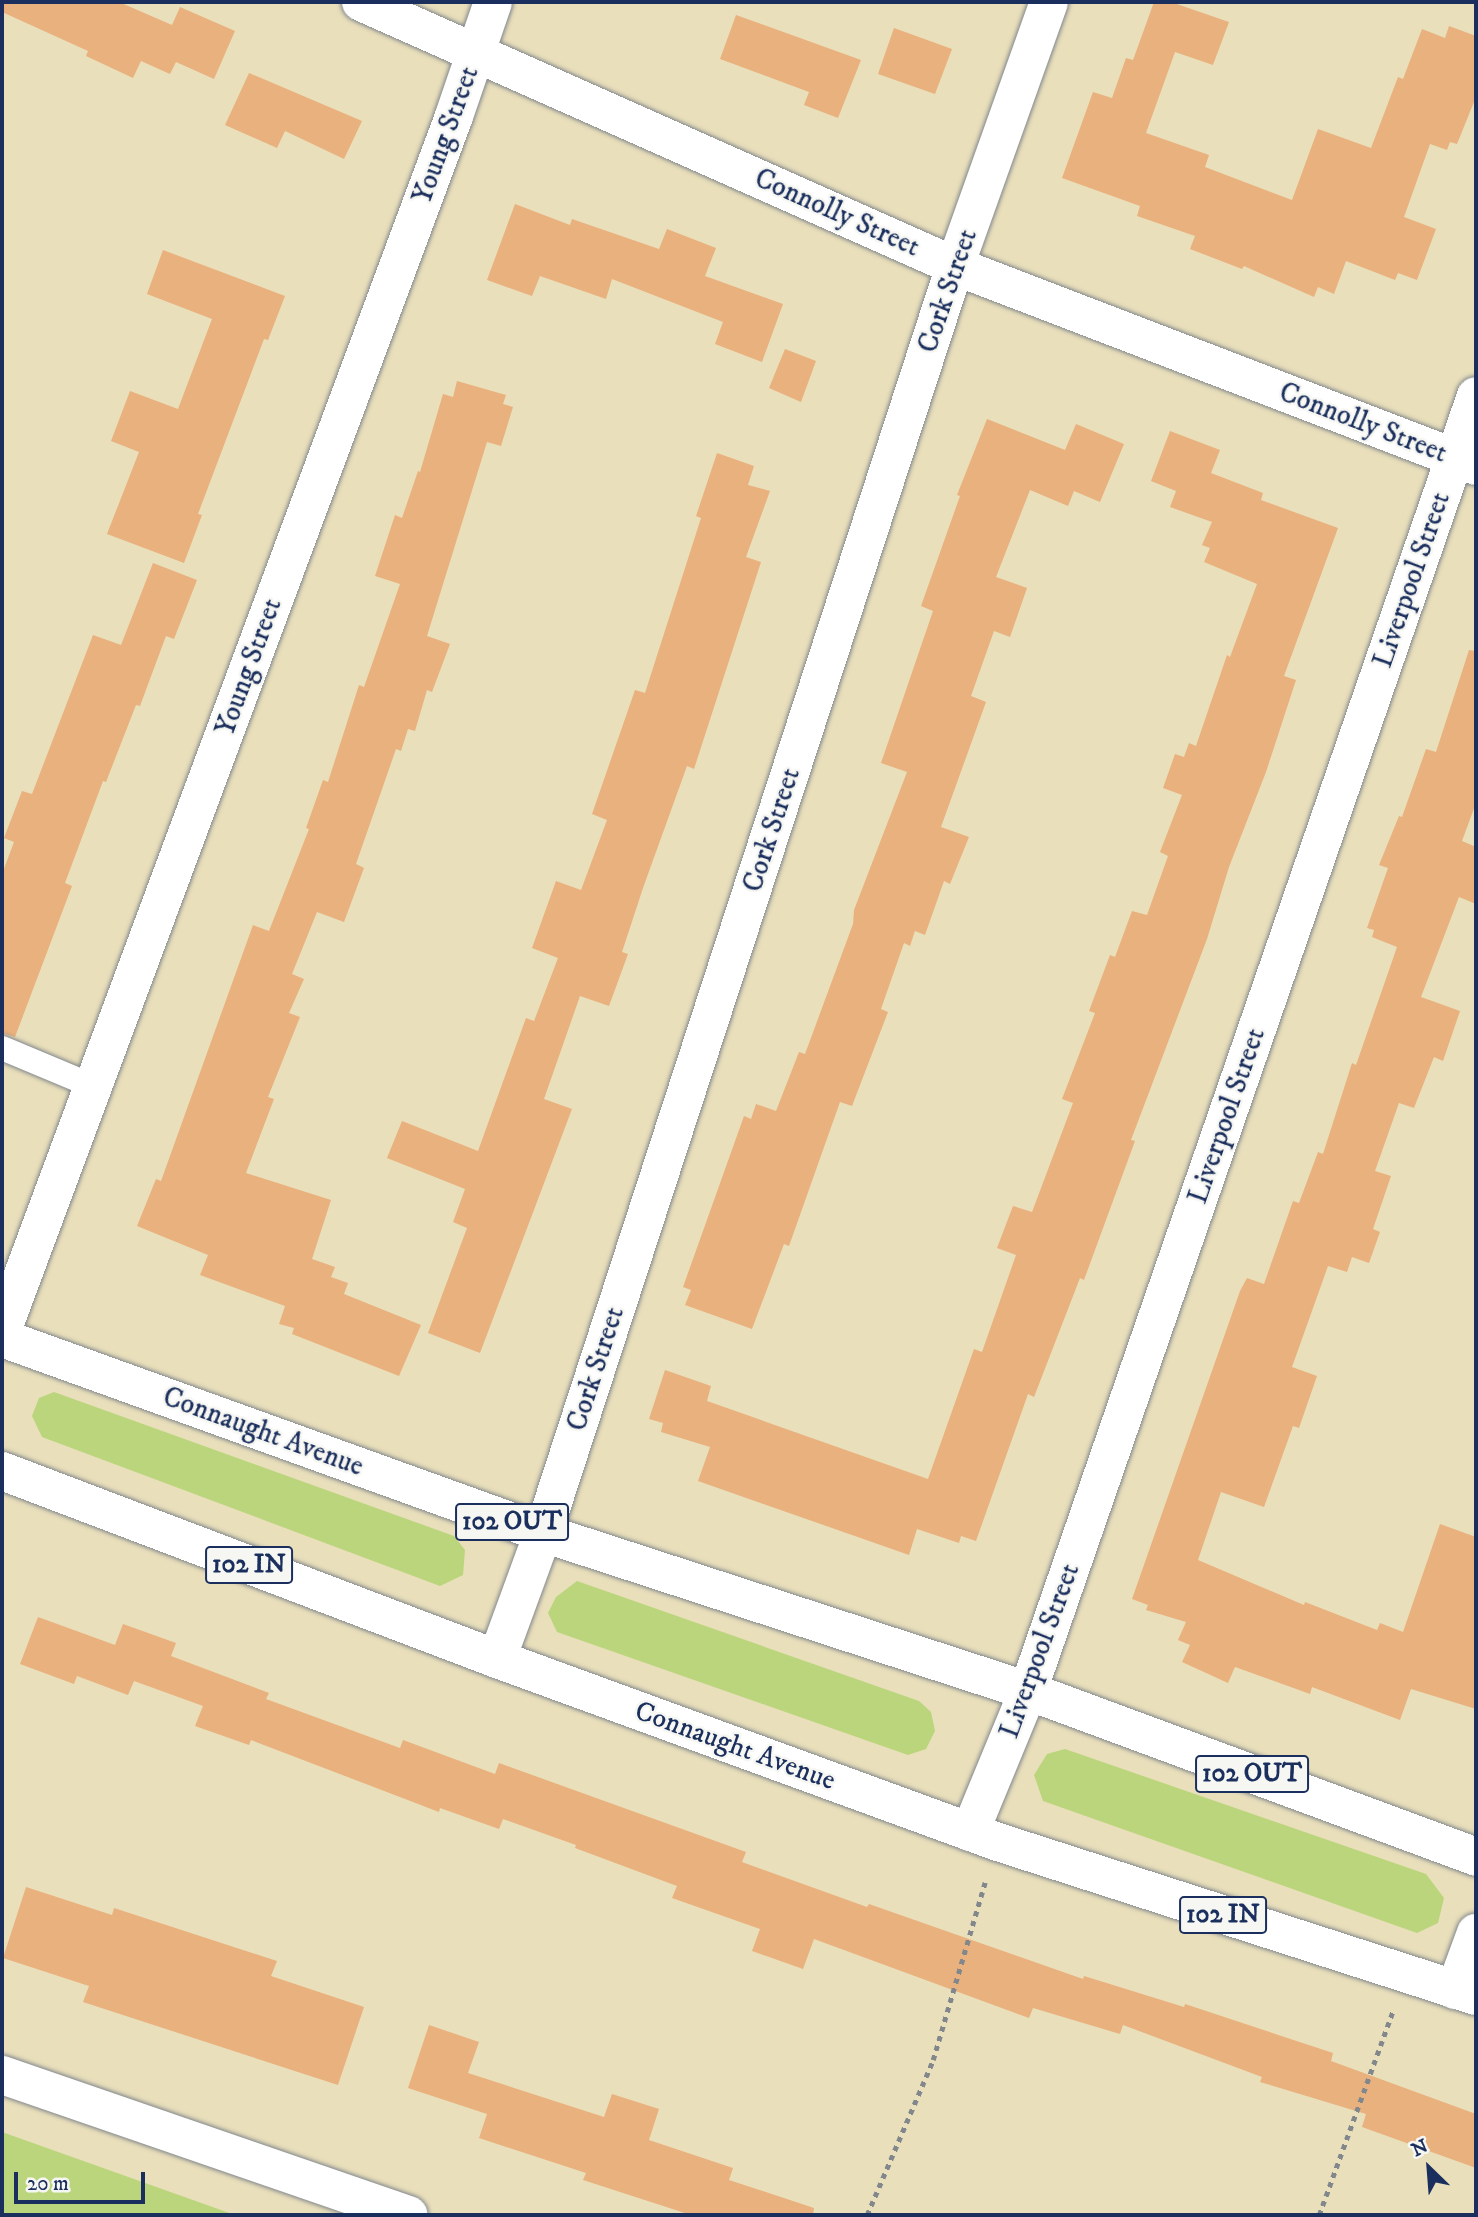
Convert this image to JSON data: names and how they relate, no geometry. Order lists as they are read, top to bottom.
{
  "streets": {
    "street": [
      "Young Street",
      "Connolly Street",
      "Cork Street",
      "Liverpool Street",
      "Connaught Avenue",
      "102 OUT",
      "102 IN"
    ]
  },
  "crossings": [
    ["Young Street", "Connolly Street"],
    ["Connolly Street", "Cork Street"],
    ["Connolly Street", "Liverpool Street"],
    ["Cork Street", "Connaught Avenue"],
    ["Liverpool Street", "Connaught Avenue"]
  ],
  "scale_bar": "20 m",
  "north": "top left"
}
